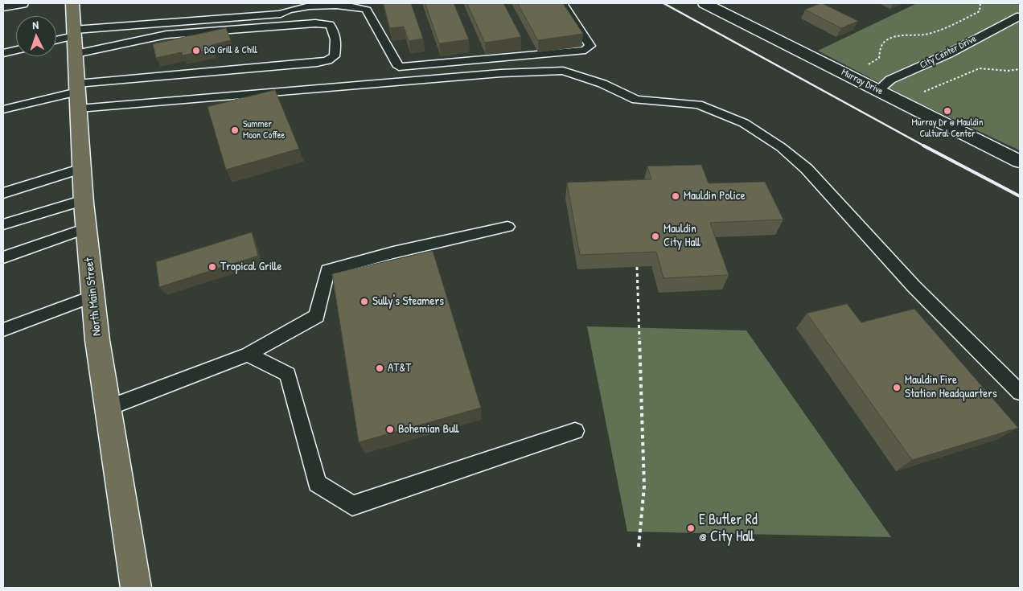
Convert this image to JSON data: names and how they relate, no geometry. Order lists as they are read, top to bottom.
{
  "streets": {
    "main road": ["North Main Street"],
    "street": ["Murray Drive"],
    "lane": ["City Center Drive"]
  },
  "crossings": [
    ["City Center Drive", "Murray Drive"]
  ],
  "places": [
    "DQ Grill & Chill",
    "Murray Dr @ Mauldin Cultural Center",
    "Summer Moon Coffee",
    "Mauldin Police",
    "Mauldin City Hall",
    "Tropical Grille",
    "Sully's Steamers",
    "AT&T",
    "Mauldin Fire Station Headquarters",
    "Bohemian Bull",
    "E Butler Rd @ City Hall"
  ],
  "north": "top"
}
